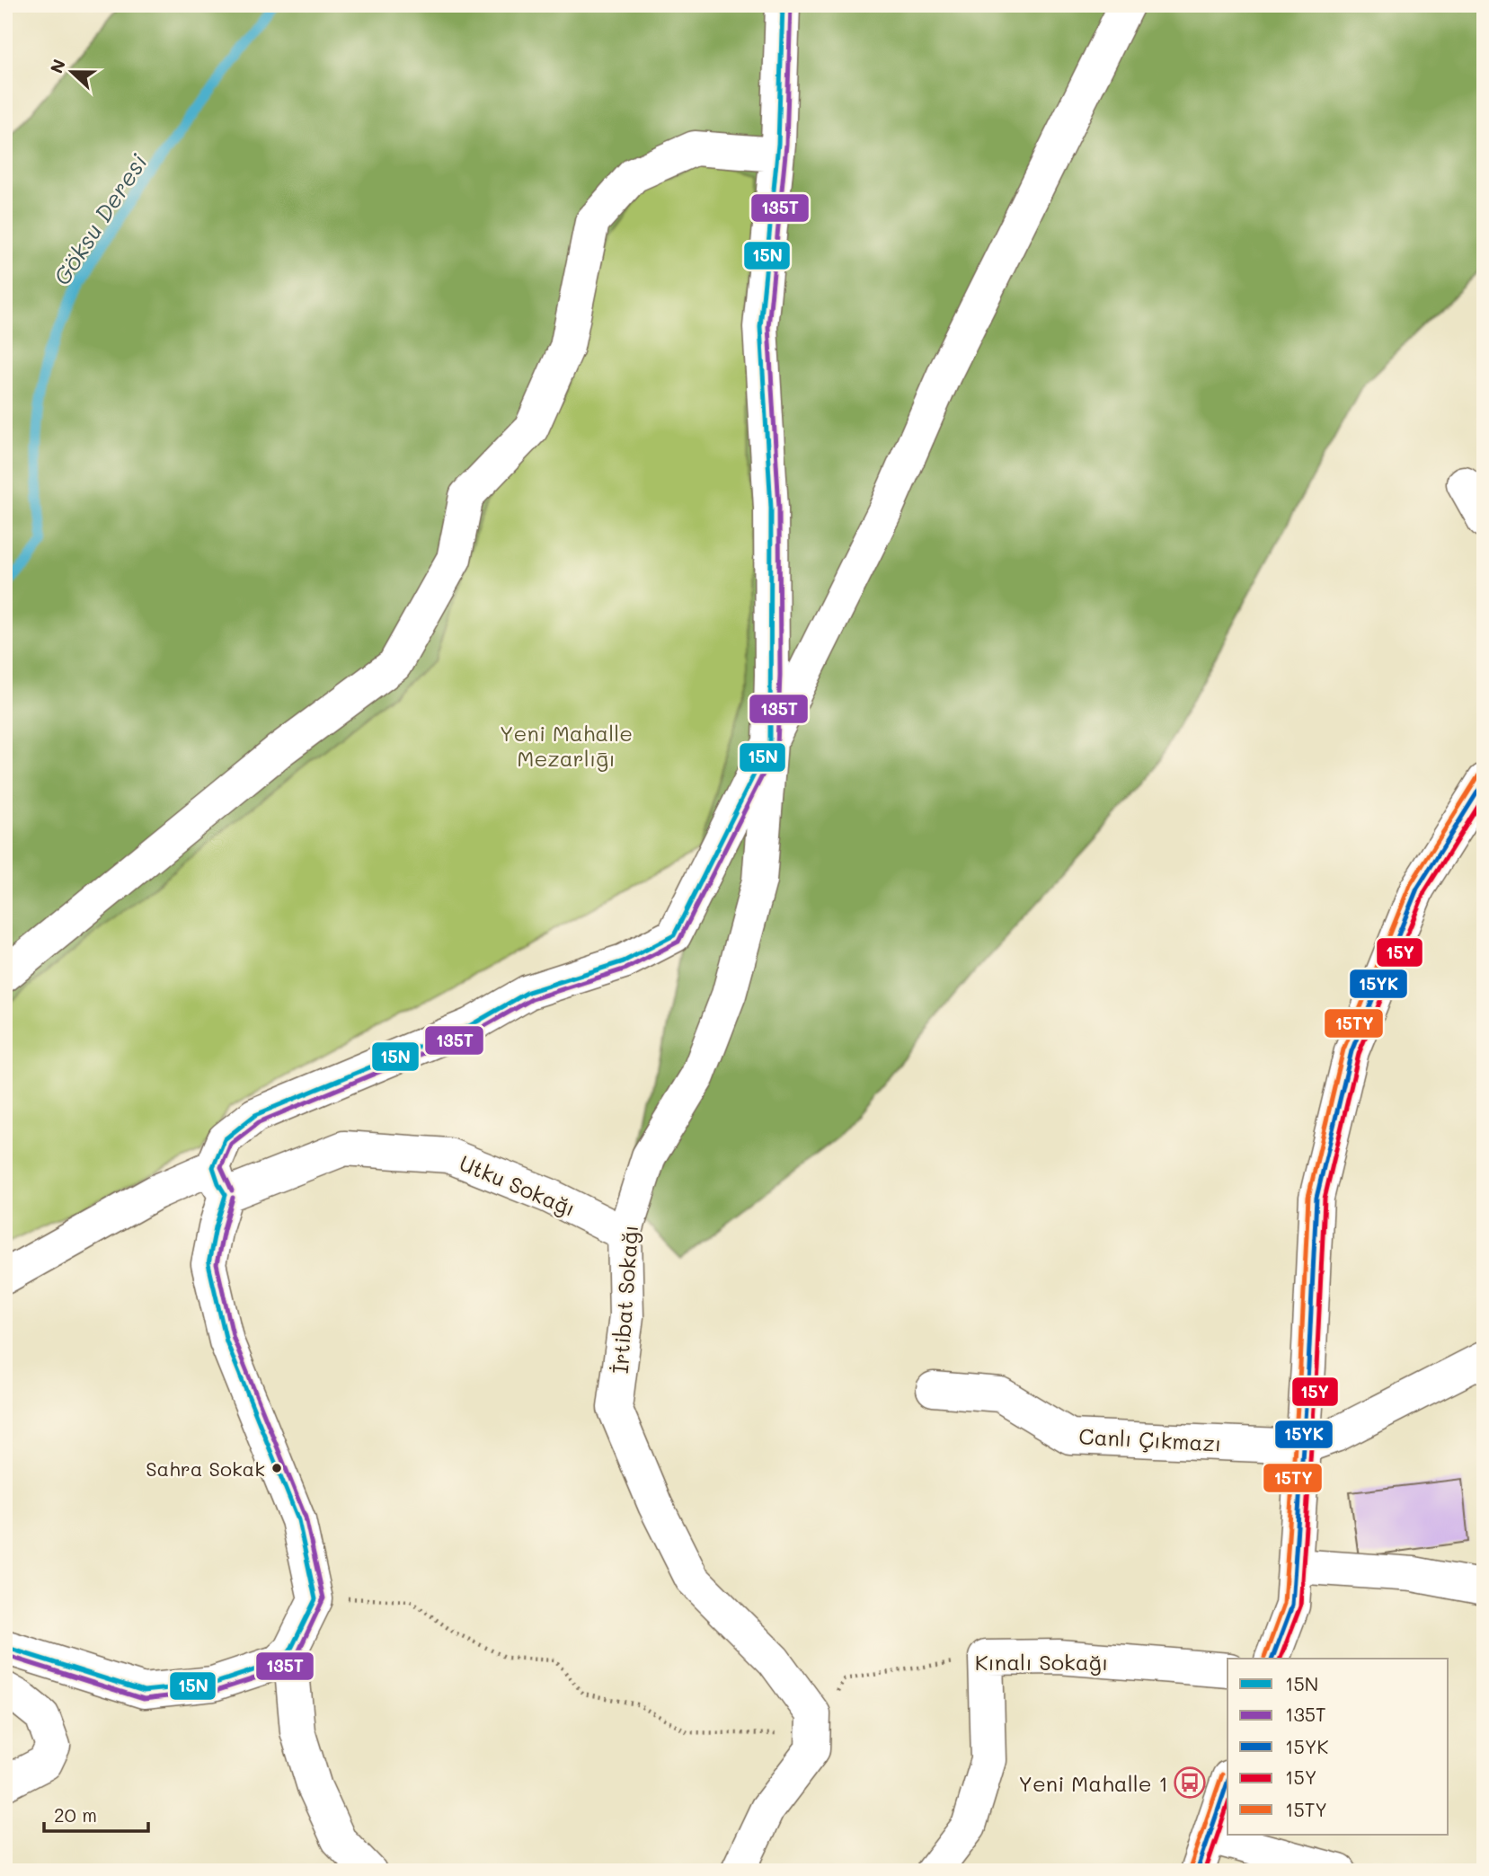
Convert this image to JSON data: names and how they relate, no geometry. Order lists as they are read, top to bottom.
{
  "streets": {
    "street": [
      "Utku Sokağı",
      "İrtibat Sokağı",
      "Canlı Çıkmazı",
      "Kınalı Sokağı"
    ]
  },
  "crossings": [
    ["Utku Sokağı", "İrtibat Sokağı"],
    ["İrtibat Sokağı", "Kınalı Sokağı"]
  ],
  "water": ["Göksu Deresi"],
  "parks": ["Yeni Mahalle Mezarlıḡı"],
  "places": {
    "other": ["Sahra Sokak"],
    "bus stop": ["Yeni Mahalle 1"]
  },
  "lines": [
    "transit line 15N",
    "transit line 135T",
    "transit line 15TY",
    "transit line 15YK",
    "transit line 15Y"
  ],
  "legend": [
    "15N",
    "135T",
    "15YK",
    "15Y",
    "15TY"
  ],
  "scale_bar": "20 m",
  "north": "left"
}
